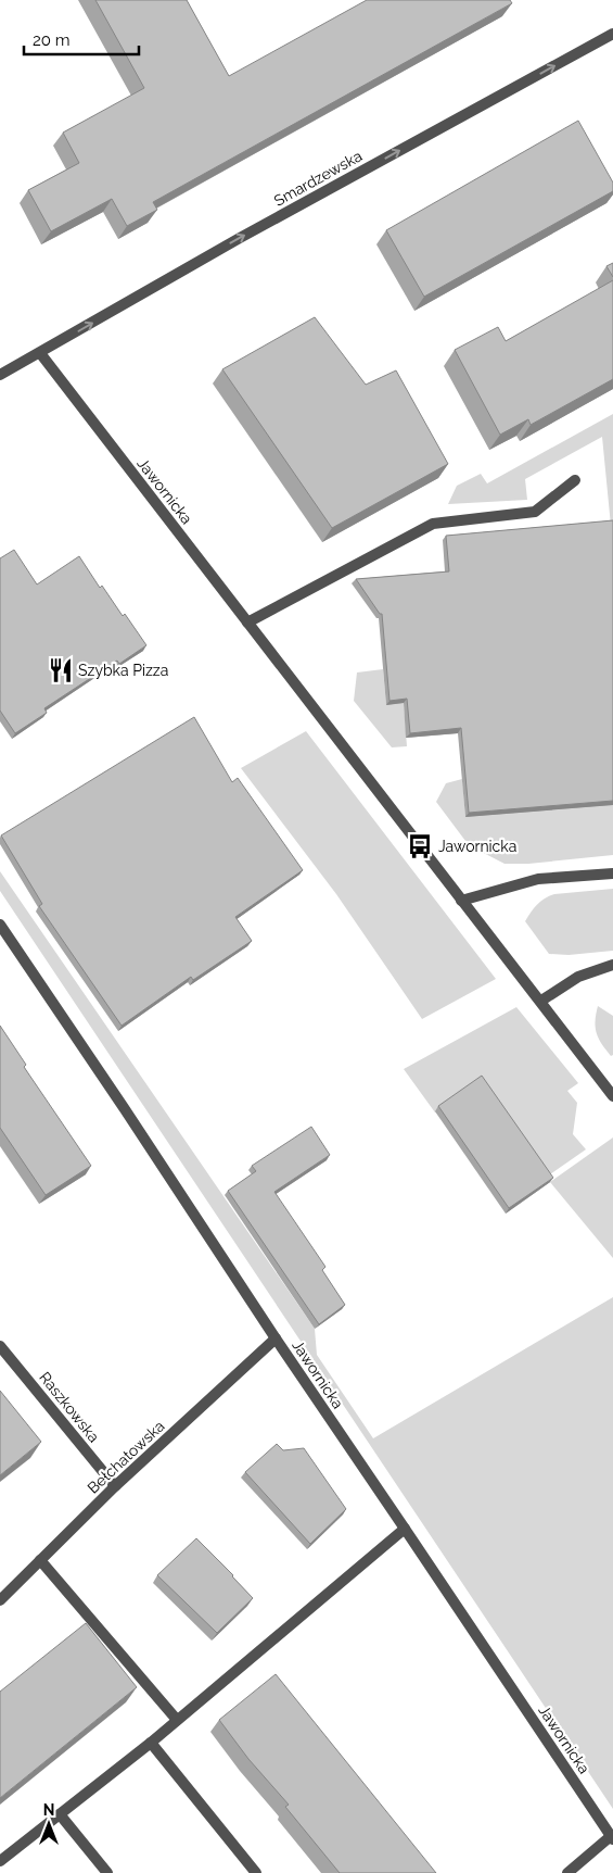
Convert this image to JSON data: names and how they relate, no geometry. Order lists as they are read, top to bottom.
{
  "streets": {
    "street": [
      "Smardzewska",
      "Jawornicka",
      "Raszkowska",
      "Bełchatowska"
    ]
  },
  "crossings": [
    ["Smardzewska", "Jawornicka"],
    ["Jawornicka", "Bełchatowska"],
    ["Raszkowska", "Bełchatowska"]
  ],
  "one_way": ["Smardzewska"],
  "places": {
    "restaurant": ["Szybka Pizza"],
    "bus stop": ["Jawornicka"]
  },
  "scale_bar": "20 m",
  "north": "top"
}
